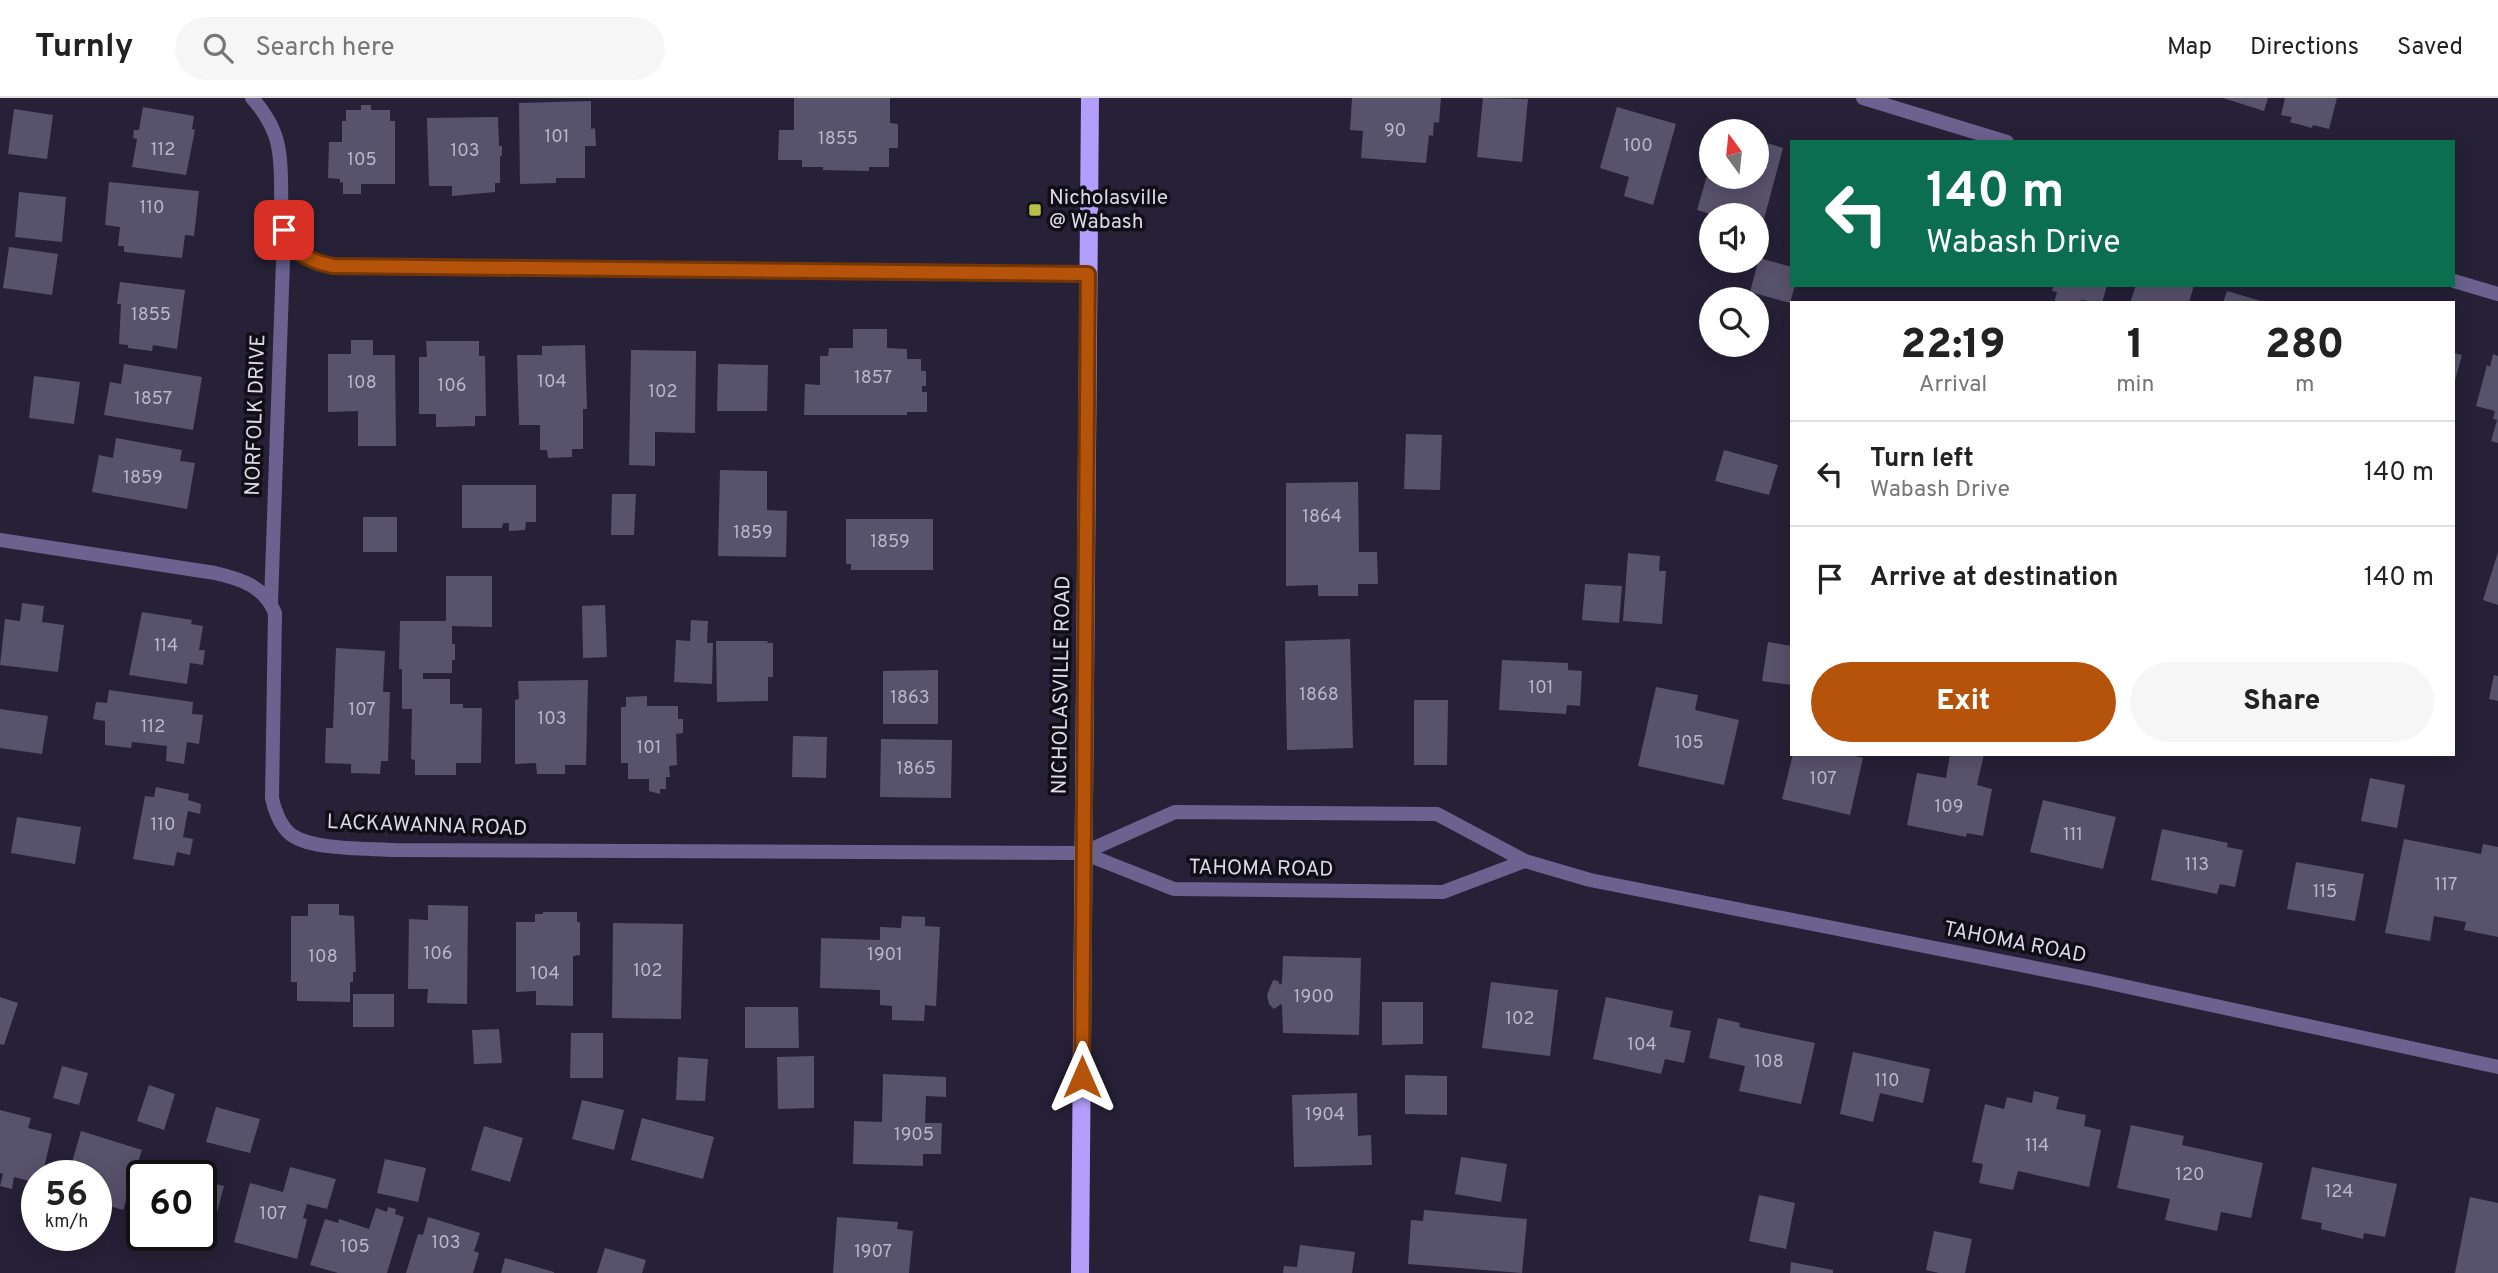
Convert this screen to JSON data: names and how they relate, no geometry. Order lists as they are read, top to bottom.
{
  "streets": {
    "main road": ["NICHOLASVILLE ROAD"],
    "street": ["NORFOLK DRIVE", "LACKAWANNA ROAD", "TAHOMA ROAD"]
  },
  "crossings": [
    ["NORFOLK DRIVE", "LACKAWANNA ROAD"],
    ["NICHOLASVILLE ROAD", "LACKAWANNA ROAD"],
    ["NICHOLASVILLE ROAD", "TAHOMA ROAD"],
    ["LACKAWANNA ROAD", "TAHOMA ROAD"]
  ],
  "places": {
    "transit": ["Nicholasville @ Wabash"]
  },
  "house_numbers": [
    "90",
    "101",
    "1855",
    "100",
    "112",
    "103",
    "105",
    "110",
    "1855",
    "1857",
    "104",
    "108",
    "106",
    "102",
    "1857",
    "1859",
    "1864",
    "1859",
    "1859",
    "114",
    "101",
    "1868",
    "1863",
    "107",
    "103",
    "112",
    "105",
    "101",
    "1865",
    "107",
    "109",
    "110",
    "111",
    "113",
    "117",
    "115",
    "106",
    "1901",
    "108",
    "102",
    "104",
    "1900",
    "102",
    "104",
    "108",
    "110",
    "1904",
    "1905",
    "114",
    "120",
    "124",
    "107",
    "103",
    "105",
    "1907"
  ],
  "north": "top",
  "page": {
    "header": "Turnly",
    "search": "Search here",
    "nav": ["Map", "Directions", "Saved"],
    "turn": ["140 m", "Wabash Drive"],
    "eta": [
      "22:19",
      "Arrival",
      "1",
      "min",
      "280",
      "m"
    ],
    "list": [
      {
        "name": "Turn left",
        "note": "Wabash Drive",
        "value": "140 m"
      },
      {
        "name": "Arrive at destination",
        "value": "140 m"
      }
    ],
    "buttons": ["Exit", "Share"],
    "speed": "56 km/h",
    "limit": "60"
  }
}
